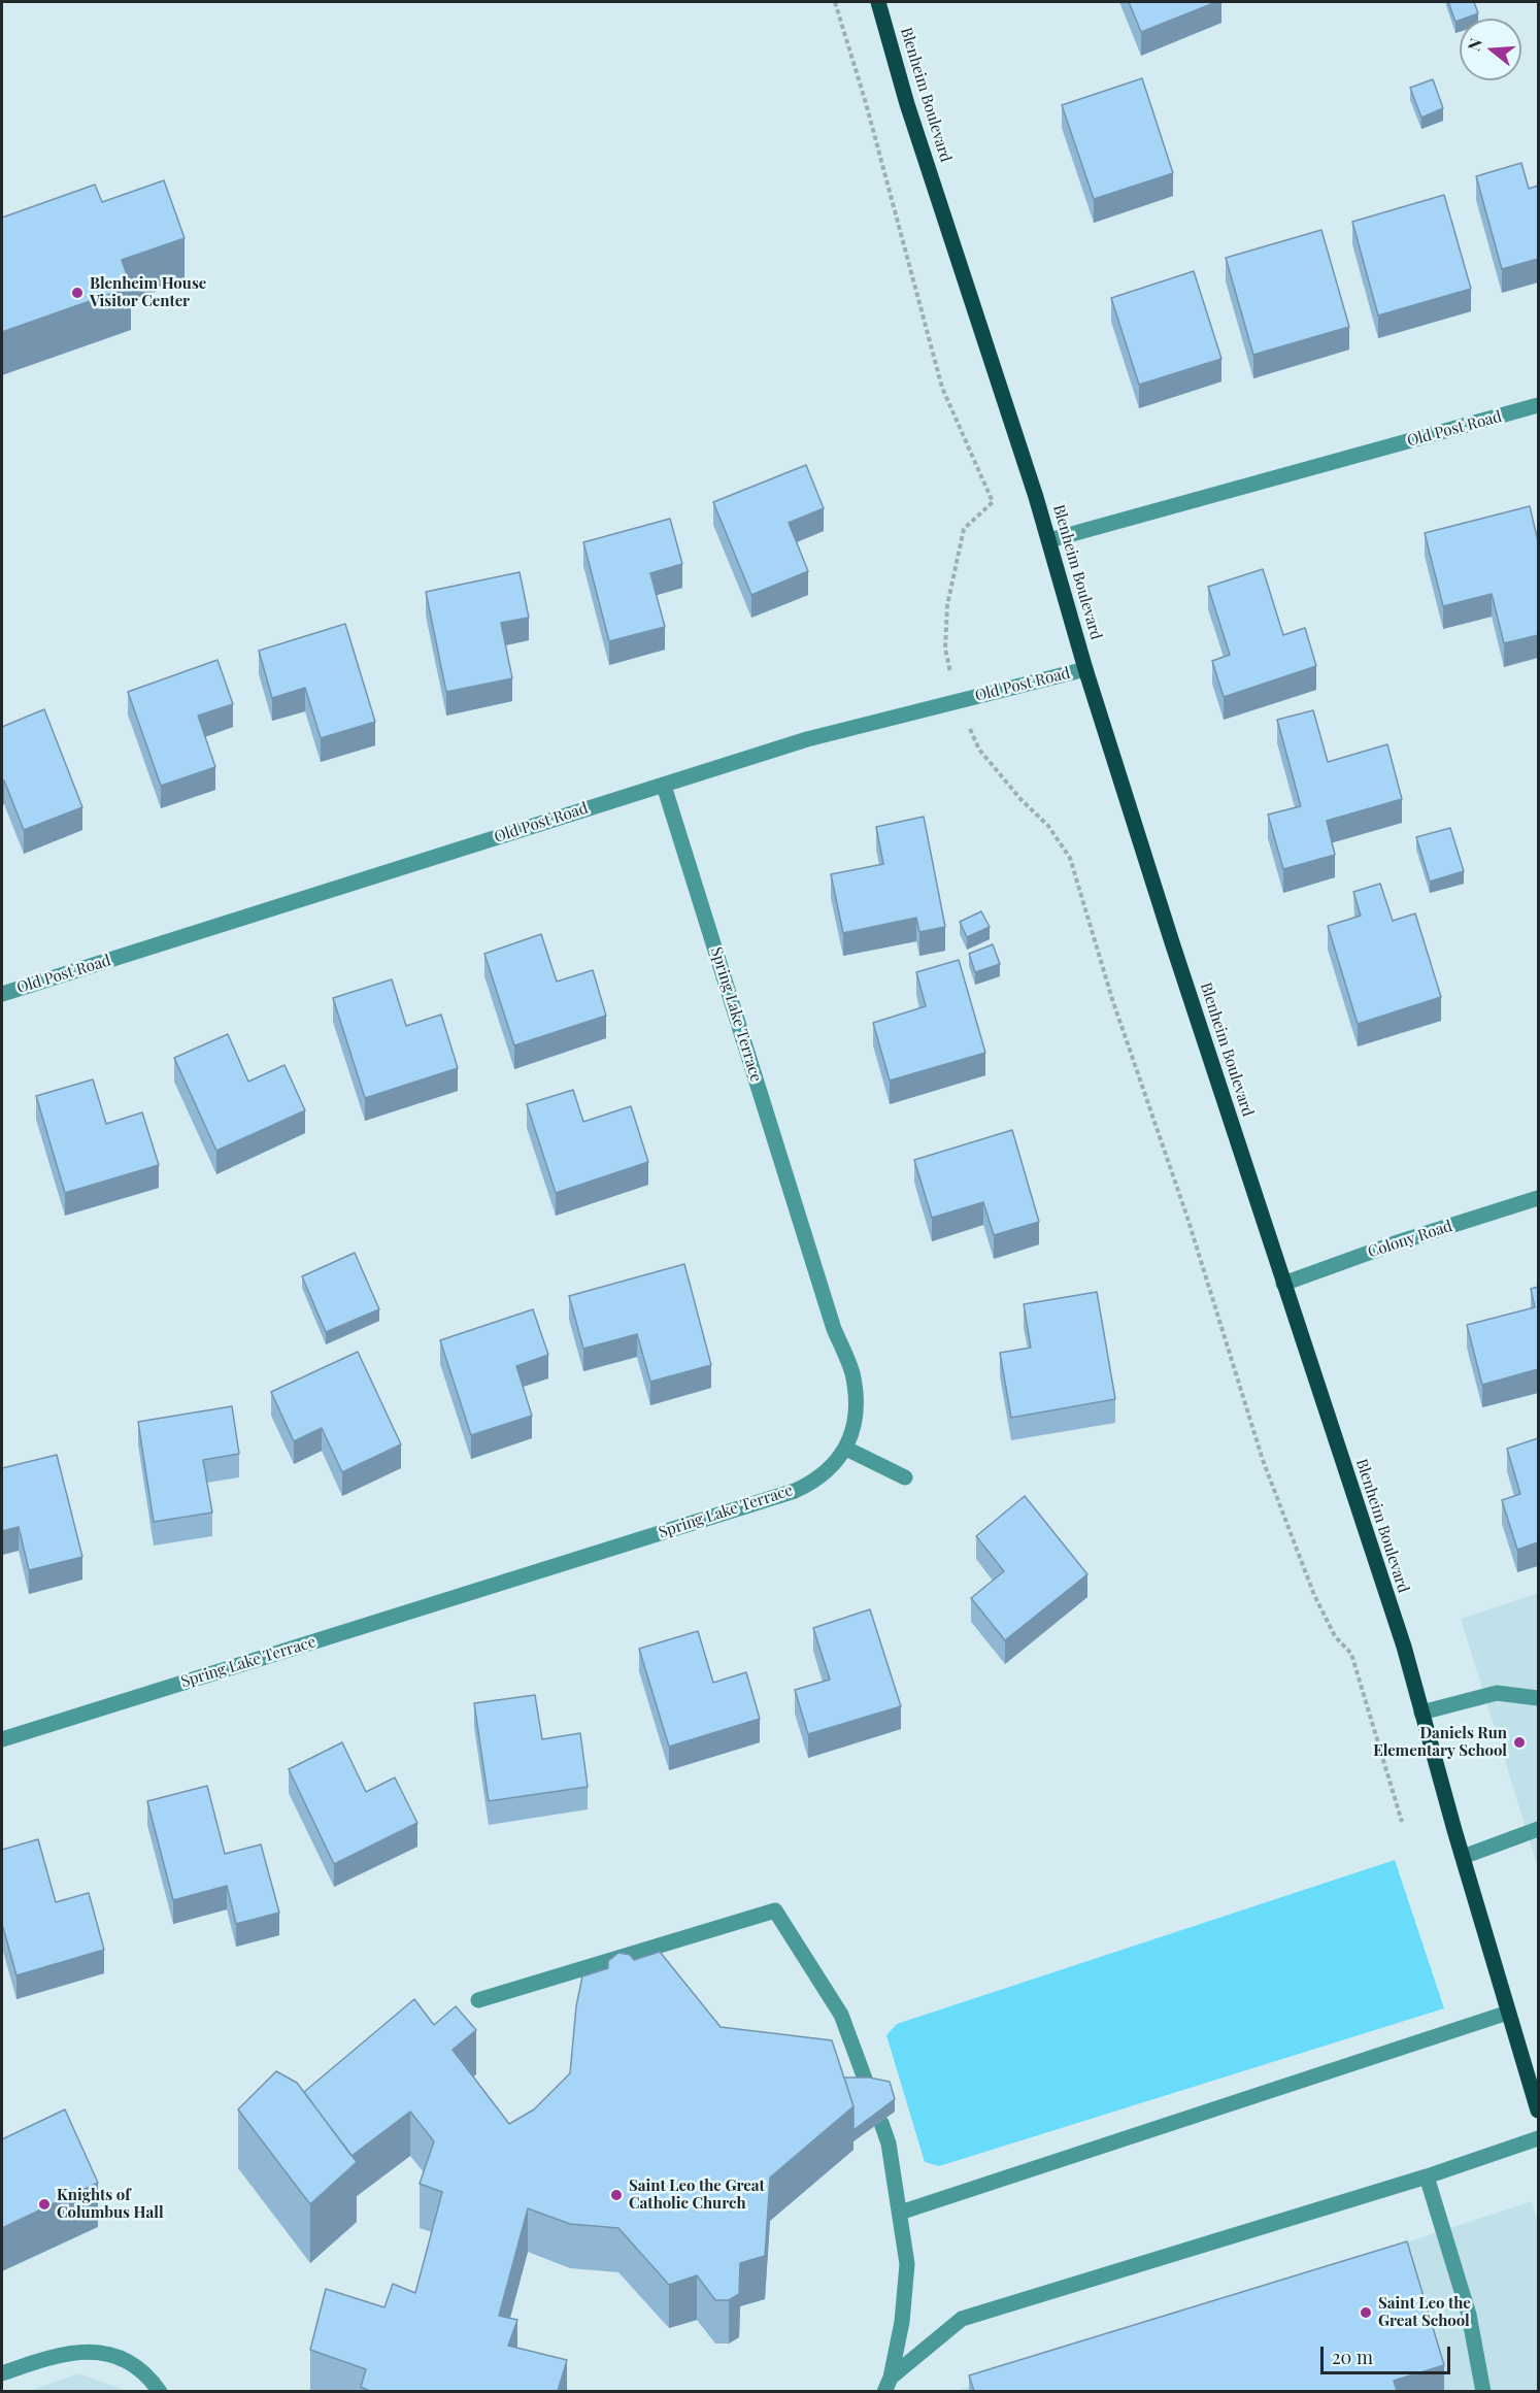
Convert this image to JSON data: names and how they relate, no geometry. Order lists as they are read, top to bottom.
{
  "streets": {
    "main road": ["Blenheim Boulevard"],
    "street": ["Old Post Road", "Spring Lake Terrace", "Colony Road"]
  },
  "crossings": [
    ["Blenheim Boulevard", "Old Post Road"],
    ["Blenheim Boulevard", "Colony Road"],
    ["Old Post Road", "Spring Lake Terrace"]
  ],
  "places": [
    "Blenheim House Visitor Center",
    "Daniels Run Elementary School",
    "Saint Leo the Great Catholic Church",
    "Knights of Columbus Hall",
    "Saint Leo the Great School"
  ],
  "scale_bar": "20 m",
  "north": "left"
}
